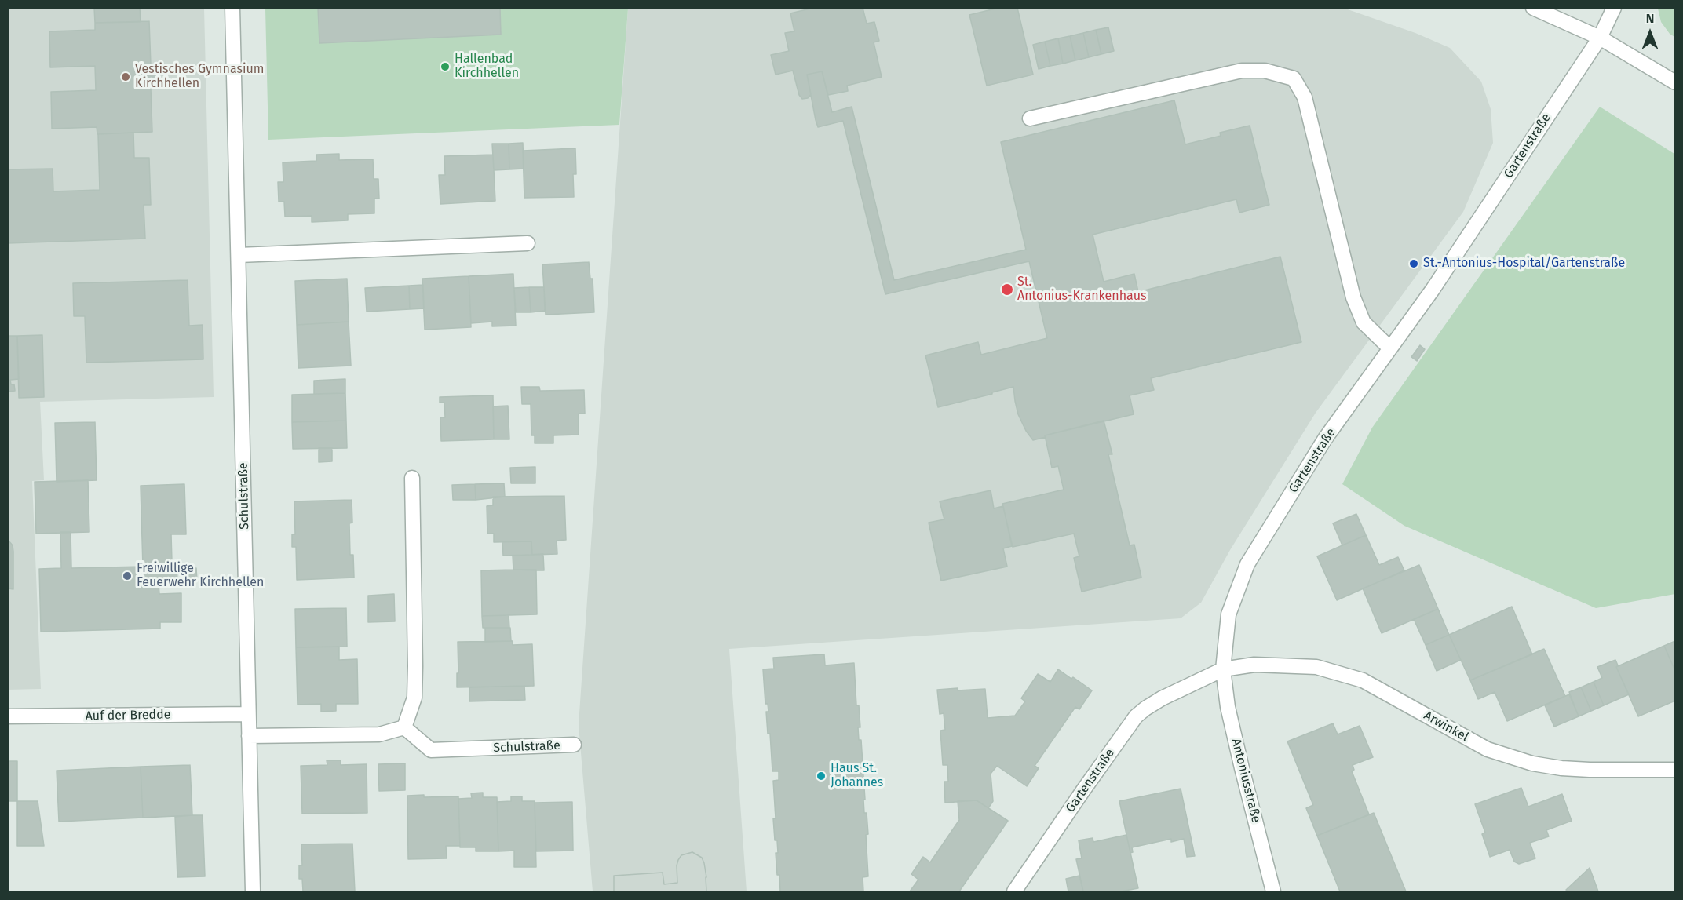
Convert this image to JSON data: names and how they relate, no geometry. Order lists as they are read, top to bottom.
{
  "streets": {
    "street": [
      "Gartenstraße",
      "Schulstraße",
      "Auf der Bredde",
      "Arwinkel",
      "Antoniusstraße"
    ]
  },
  "crossings": [
    ["Gartenstraße", "Arwinkel"],
    ["Gartenstraße", "Antoniusstraße"],
    ["Schulstraße", "Auf der Bredde"],
    ["Arwinkel", "Antoniusstraße"]
  ],
  "places": [
    "Hallenbad Kirchhellen",
    "Vestisches Gymnasium Kirchhellen",
    "St.-Antonius-Hospital/Gartenstraße",
    "St. Antonius-Krankenhaus",
    "Freiwillige Feuerwehr Kirchhellen",
    "Haus St. Johannes"
  ],
  "north": "top"
}
